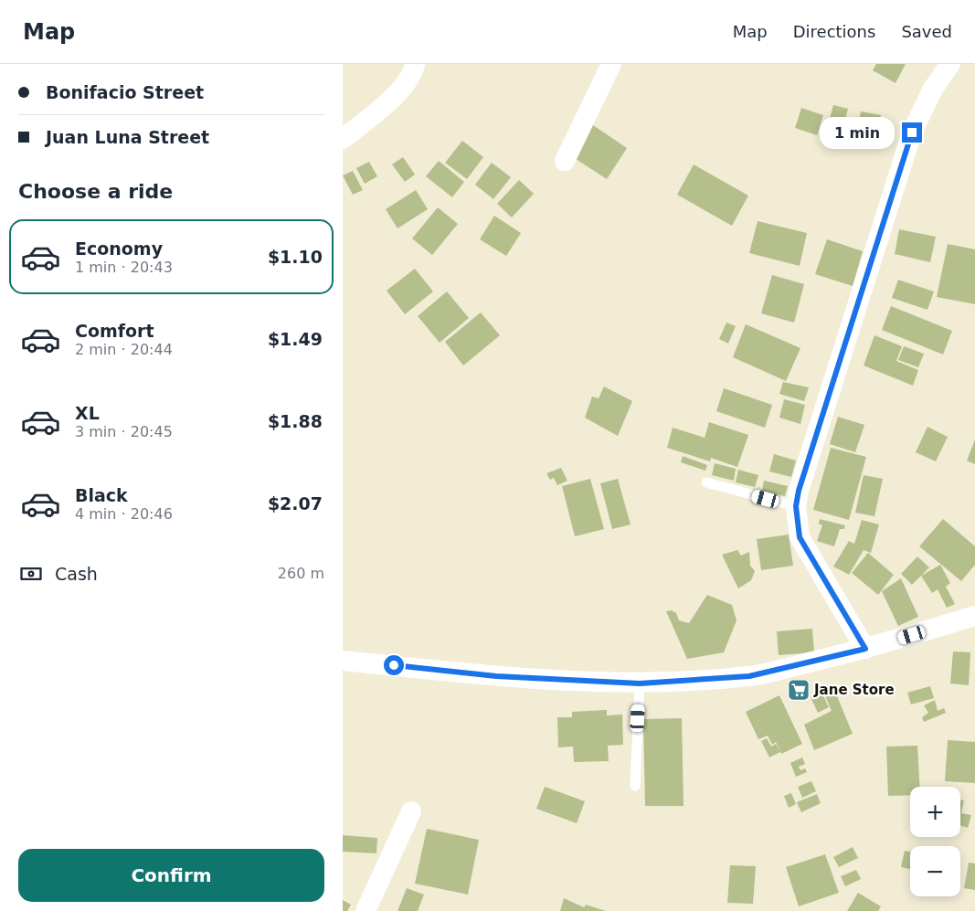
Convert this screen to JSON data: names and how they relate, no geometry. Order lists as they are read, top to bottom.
{
  "places": {
    "supermarket": ["Jane Store"]
  },
  "page": {
    "header": "Map",
    "nav": ["Map", "Directions", "Saved"],
    "banner": ["Bonifacio Street", "Juan Luna Street"],
    "bubble": "1 min",
    "heading": "Choose a ride",
    "list": [
      {
        "name": "Economy",
        "note": "1 min · 20:43",
        "value": "$1.10"
      },
      {
        "name": "Comfort",
        "note": "2 min · 20:44",
        "value": "$1.49"
      },
      {
        "name": "XL",
        "note": "3 min · 20:45",
        "value": "$1.88"
      },
      {
        "name": "Black",
        "note": "4 min · 20:46",
        "value": "$2.07"
      }
    ],
    "pay": ["Cash", "260 m"],
    "map_buttons": ["+", "−"],
    "buttons": "Confirm"
  }
}
